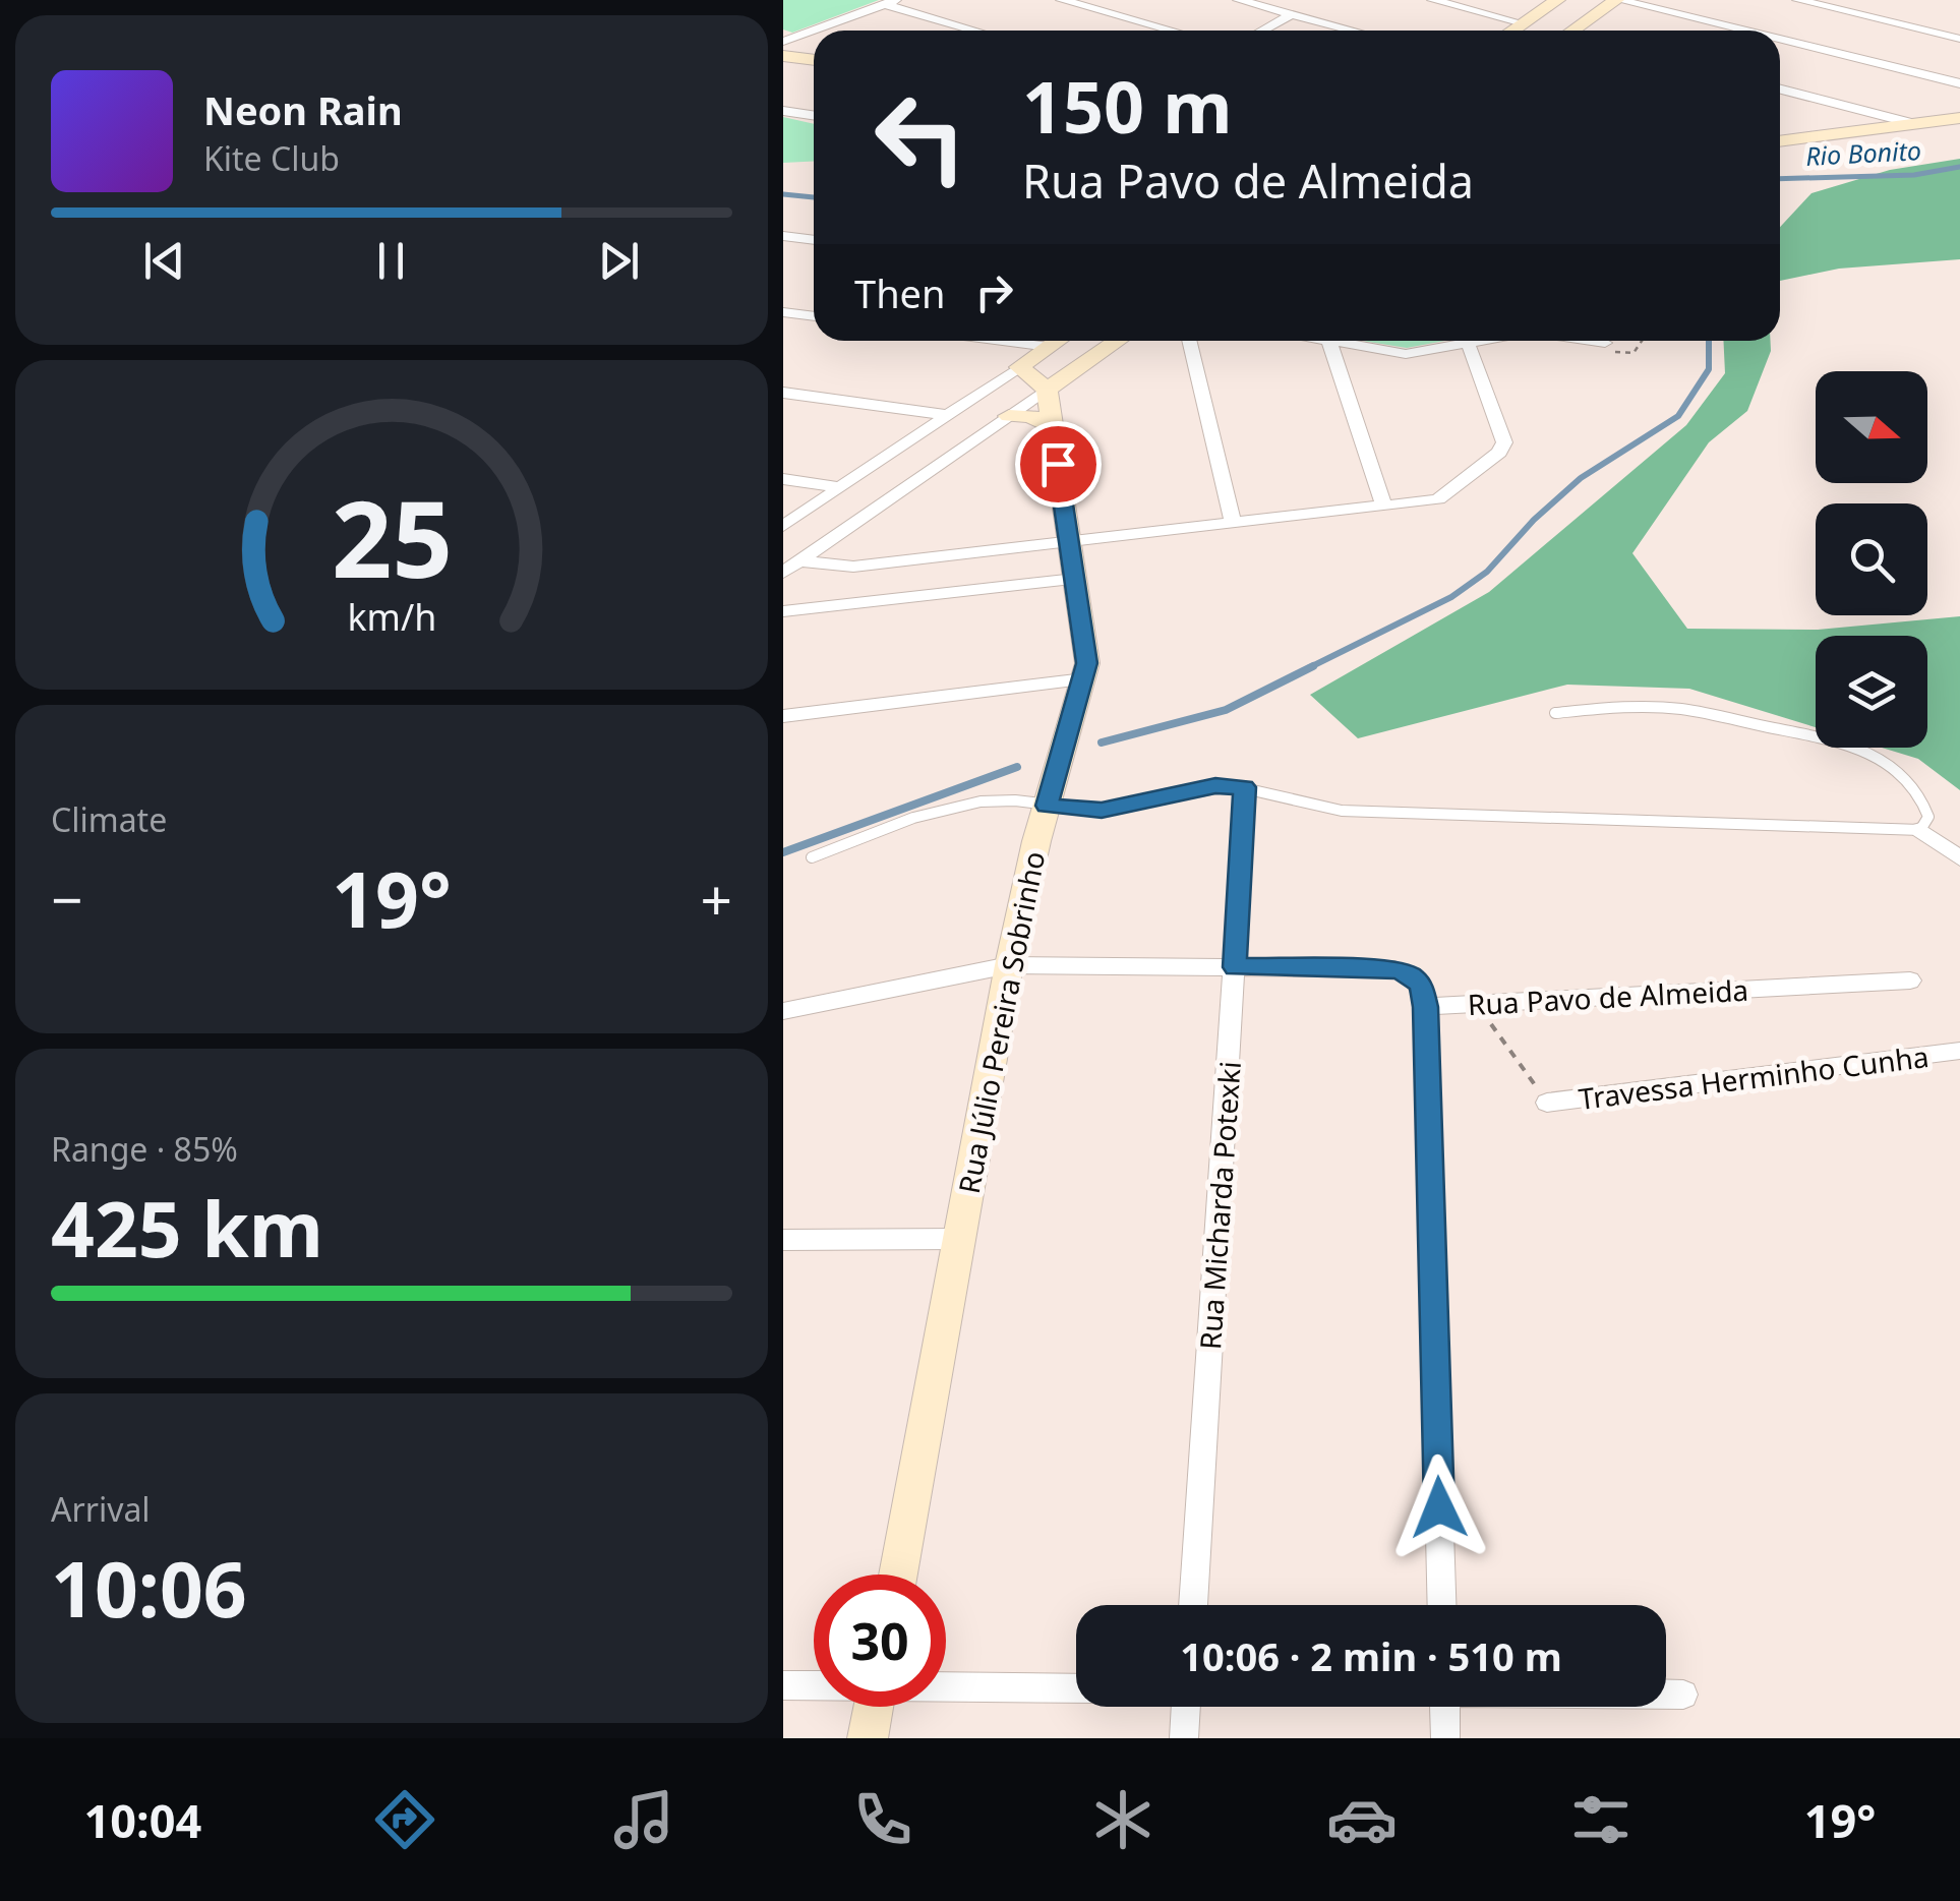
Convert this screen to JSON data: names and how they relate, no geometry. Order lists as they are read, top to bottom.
{
  "streets": {
    "main road": ["Rua Júlio Pereira Sobrinho"],
    "street": ["Rua Pavo de Almeida", "Travessa Herminho Cunha", "Rua Micharda Potexki"]
  },
  "water": ["Rio Bonito"],
  "north": "right",
  "page": {
    "turn": ["150 m", "Rua Pavo de Almeida"],
    "song": ["Neon Rain", "Kite Club"],
    "then": "Then",
    "tile": [
      "Climate",
      ["Range · 85%", "425 km"],
      ["Arrival", "10:06"]
    ],
    "heat": ["−", "19°", "+"],
    "limit": "30",
    "trip": "10:06 · 2 min · 510 m",
    "tabs": ["10:04", "19°"],
    "gauge": ["25", "km/h"]
  }
}
